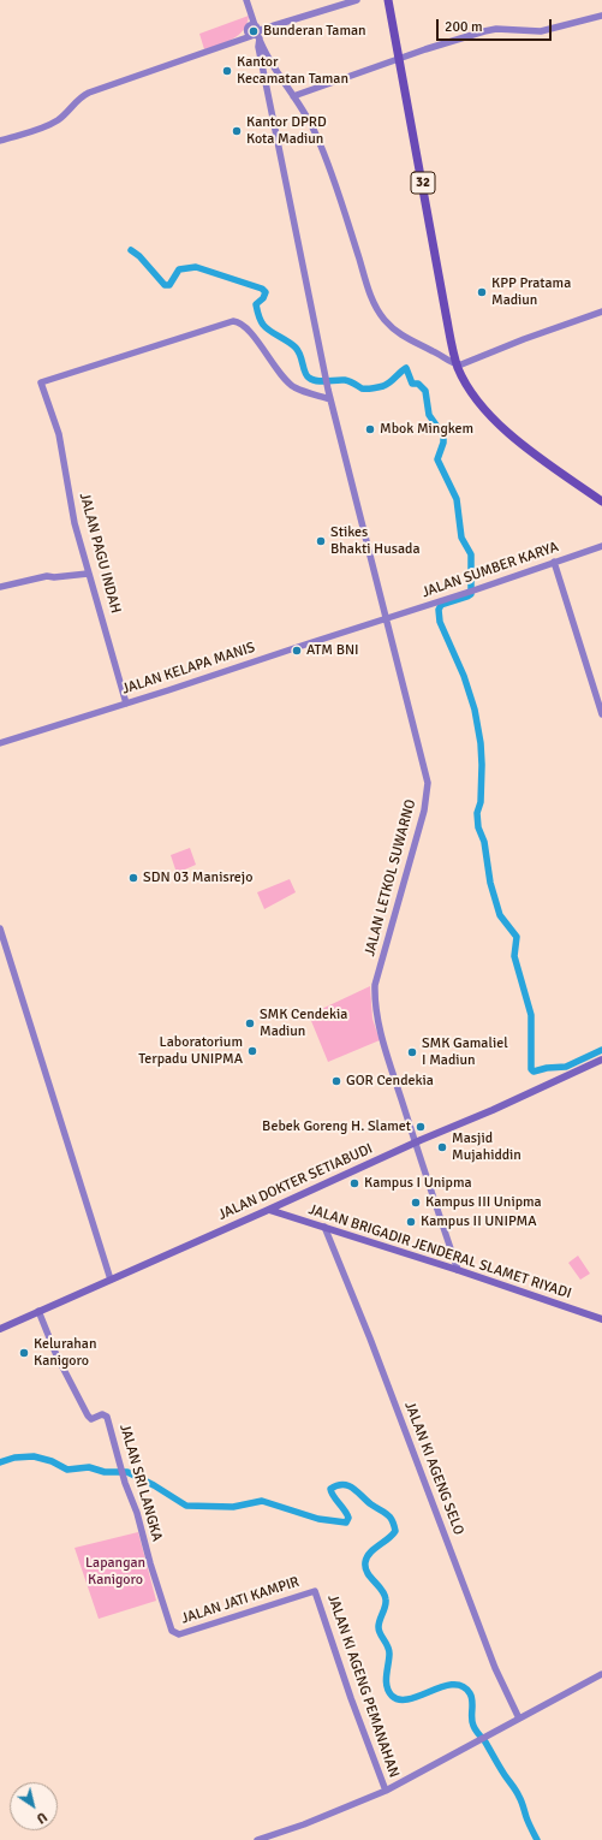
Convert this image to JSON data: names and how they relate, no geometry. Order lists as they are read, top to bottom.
{
  "streets": {
    "highway": ["32"],
    "main road": ["JALAN DOKTER SETIABUDI", "JALAN BRIGADIR JENDERAL SLAMET RIYADI"],
    "street": [
      "JALAN PAGU INDAH",
      "JALAN SUMBER KARYA",
      "JALAN KELAPA MANIS",
      "JALAN LETKOL SUWARNO",
      "JALAN KI AGENG SELO",
      "JALAN SRI LANGKA",
      "JALAN JATI KAMPIR",
      "JALAN KI AGENG PEMANAHAN"
    ]
  },
  "crossings": [
    ["JALAN PAGU INDAH", "JALAN KELAPA MANIS"],
    ["JALAN PAGU INDAH", "JALAN LETKOL SUWARNO"],
    ["JALAN SUMBER KARYA", "JALAN KELAPA MANIS"],
    ["JALAN SUMBER KARYA", "JALAN LETKOL SUWARNO"],
    ["JALAN KELAPA MANIS", "JALAN LETKOL SUWARNO"],
    ["JALAN LETKOL SUWARNO", "JALAN DOKTER SETIABUDI"],
    ["JALAN LETKOL SUWARNO", "JALAN BRIGADIR JENDERAL SLAMET RIYADI"],
    ["JALAN DOKTER SETIABUDI", "JALAN BRIGADIR JENDERAL SLAMET RIYADI"],
    ["JALAN DOKTER SETIABUDI", "JALAN SRI LANGKA"],
    ["JALAN BRIGADIR JENDERAL SLAMET RIYADI", "JALAN KI AGENG SELO"],
    ["JALAN SRI LANGKA", "JALAN JATI KAMPIR"],
    ["JALAN JATI KAMPIR", "JALAN KI AGENG PEMANAHAN"]
  ],
  "parks": ["Lapangan Kanigoro"],
  "places": [
    "Bunderan Taman",
    "Kantor Kecamatan Taman",
    "Kantor DPRD Kota Madiun",
    "KPP Pratama Madiun",
    "Mbok Mingkem",
    "Stikes Bhakti Husada",
    "ATM BNI",
    "SDN 03 Manisrejo",
    "SMK Cendekia Madiun",
    "Laboratorium Terpadu UNIPMA",
    "SMK Gamaliel I Madiun",
    "GOR Cendekia",
    "Bebek Goreng H. Slamet",
    "Masjid Mujahiddin",
    "Kampus I Unipma",
    "Kampus III Unipma",
    "Kampus II UNIPMA",
    "Kelurahan Kanigoro"
  ],
  "scale_bar": "200 m",
  "north": "bottom right"
}
